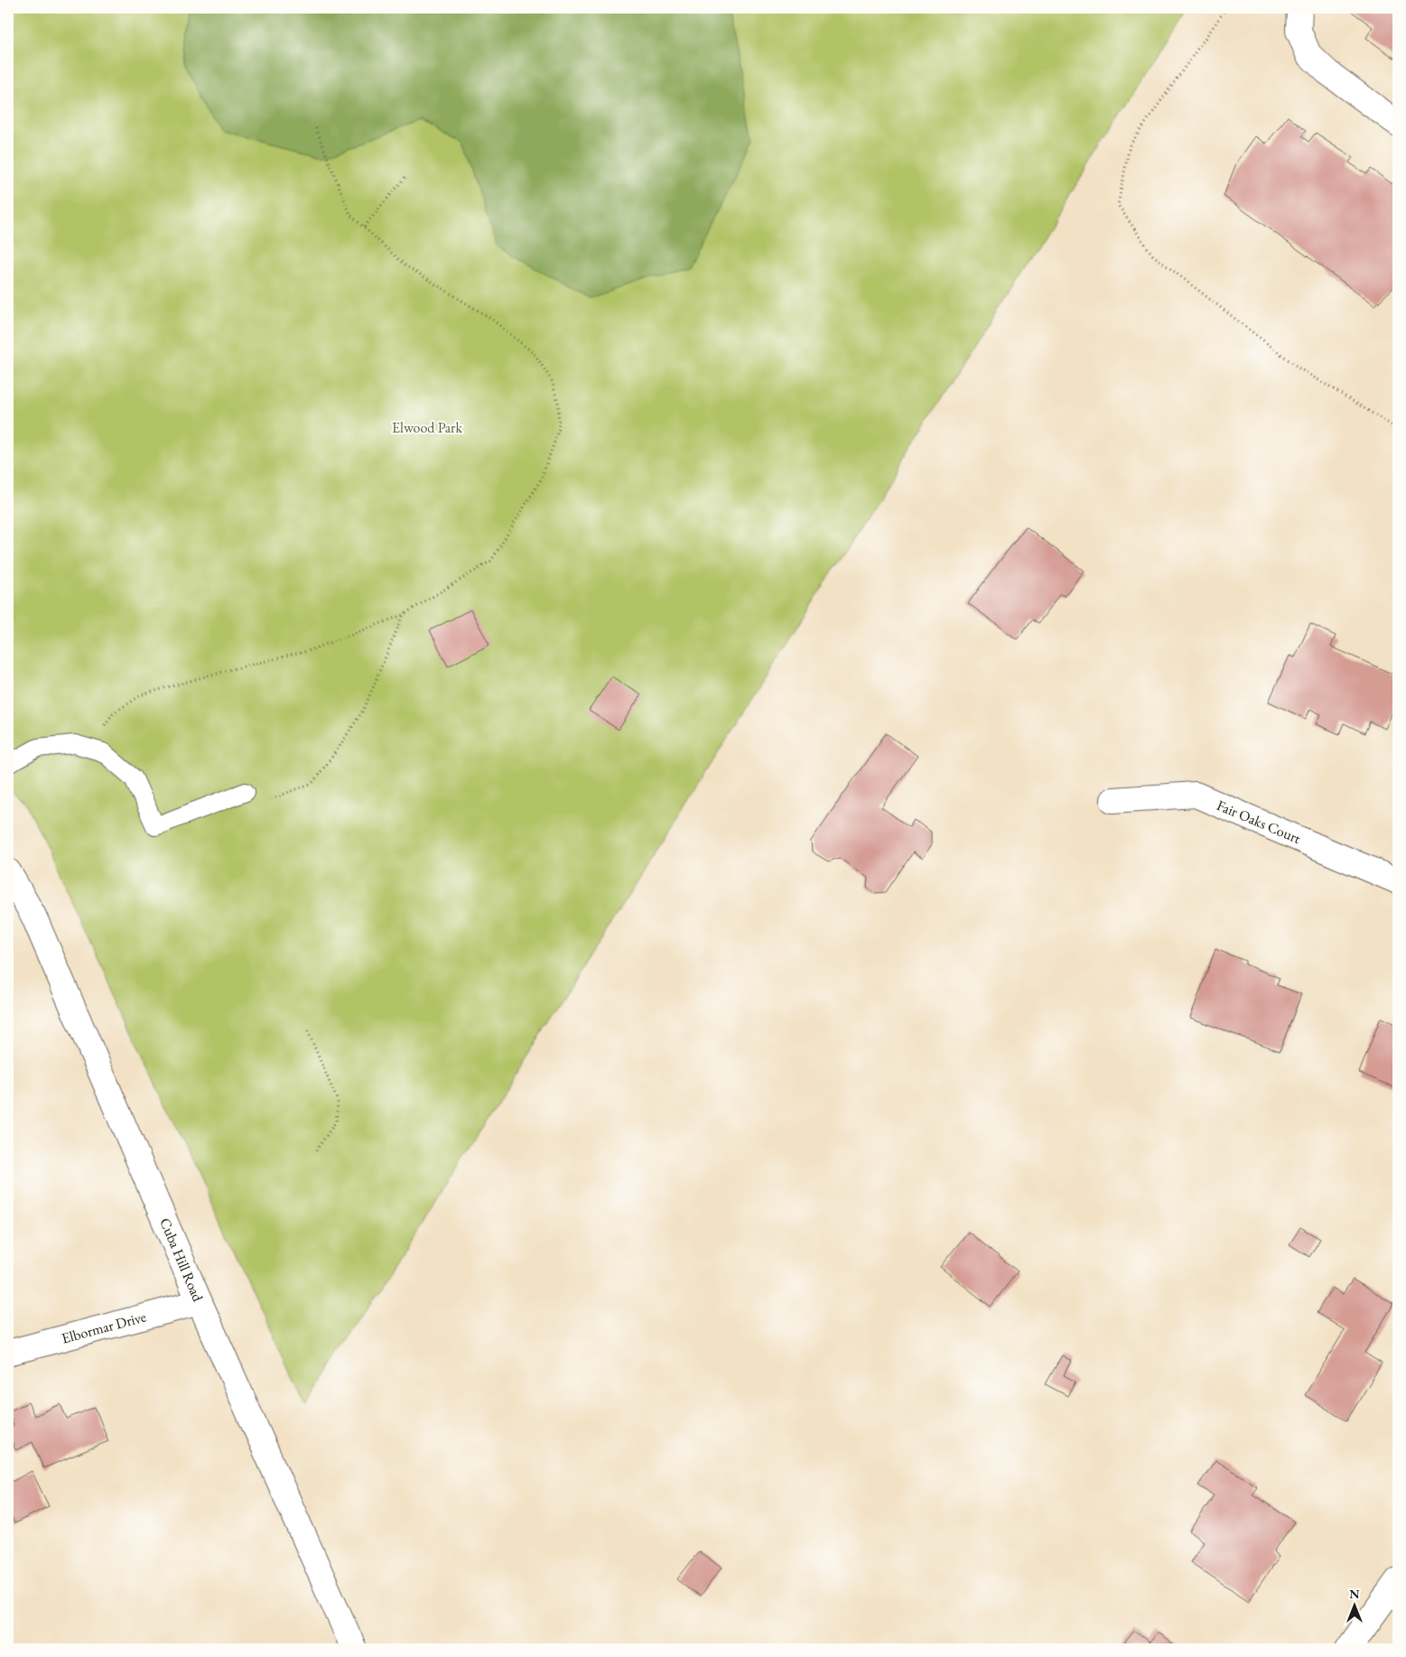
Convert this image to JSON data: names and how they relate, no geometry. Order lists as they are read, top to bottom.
{
  "streets": {
    "main road": ["Fair Oaks Court", "Cuba Hill Road", "Elbormar Drive"]
  },
  "crossings": [
    ["Cuba Hill Road", "Elbormar Drive"]
  ],
  "parks": ["Elwood Park"],
  "north": "top"
}
